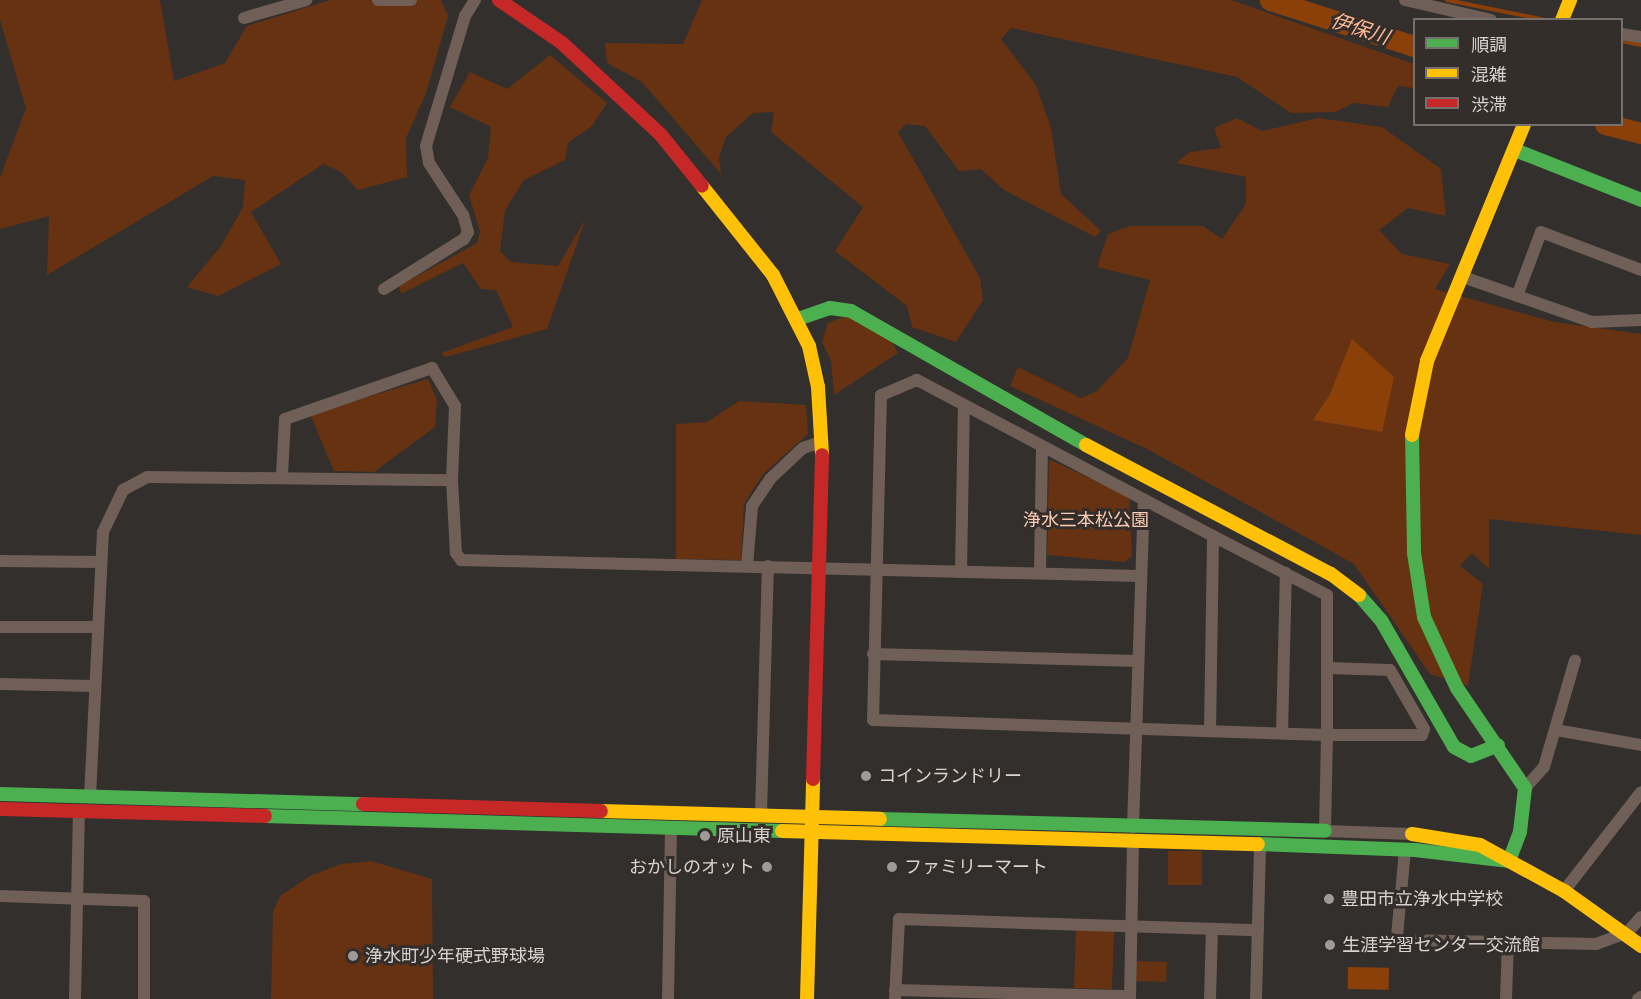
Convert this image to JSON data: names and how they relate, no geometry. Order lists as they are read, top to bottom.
{
  "water": ["伊保川"],
  "parks": ["浄水三本松公園"],
  "places": [
    "コインランドリー",
    "原山東",
    "おかしのオット",
    "ファミリーマート",
    "豊田市立浄水中学校",
    "生涯学習センタ一交流館",
    "浄水町少年硬式野球場"
  ],
  "legend": ["順調", "混雑", "渋滞"]
}
